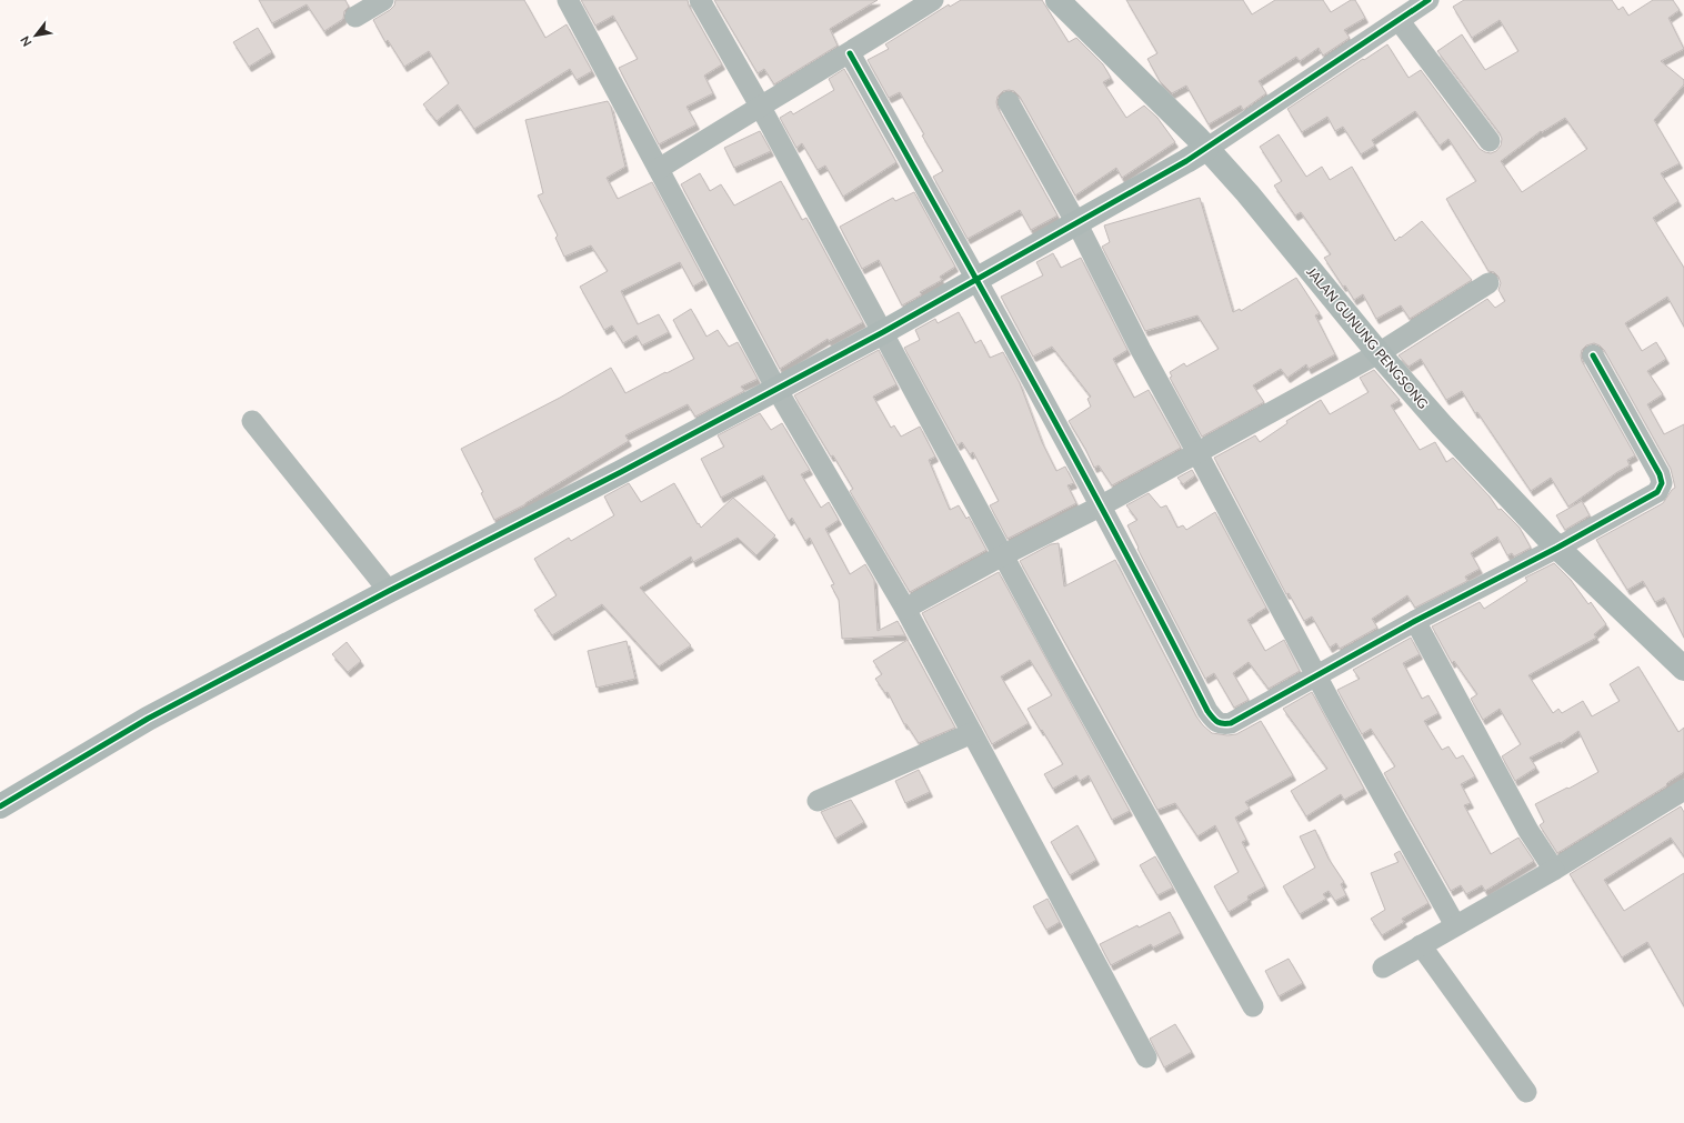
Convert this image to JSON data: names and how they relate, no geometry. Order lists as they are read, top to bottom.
{
  "streets": {
    "street": ["JALAN GUNUNG PENGSONG"]
  },
  "north": "bottom left"
}
